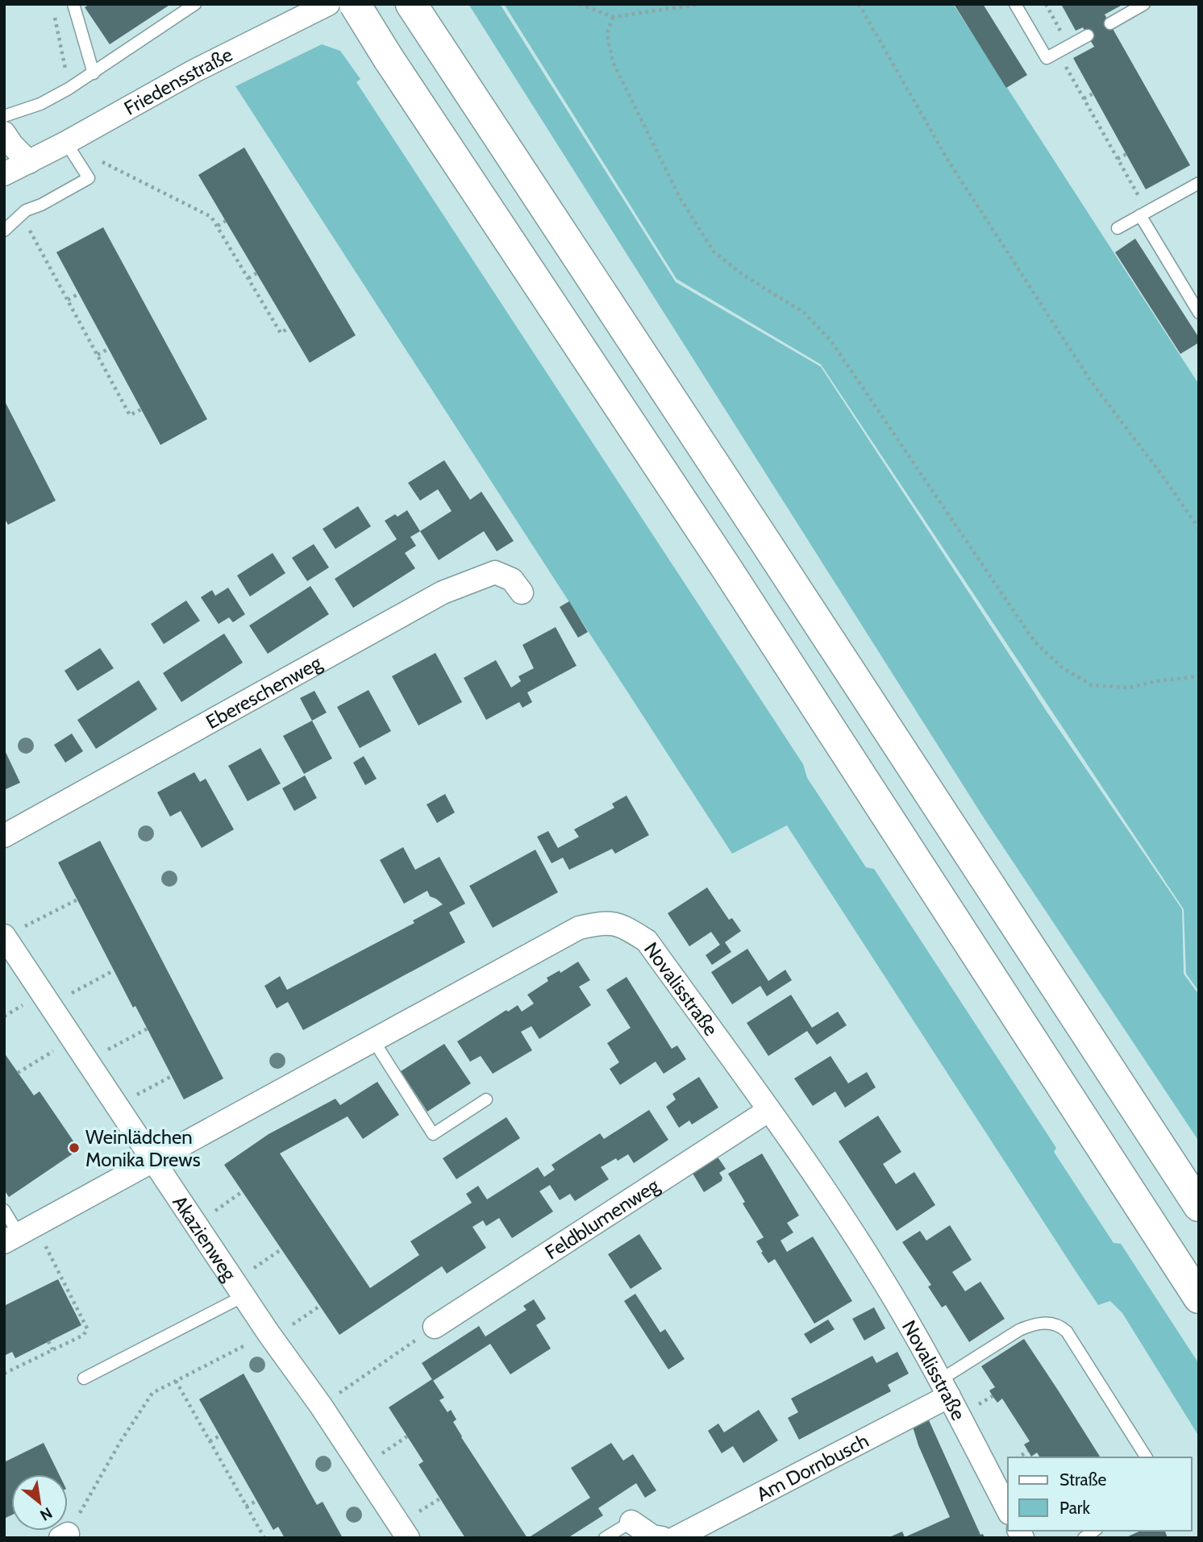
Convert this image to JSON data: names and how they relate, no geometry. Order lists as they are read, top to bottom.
{
  "streets": {
    "street": [
      "Friedensstraße",
      "Ebereschenweg",
      "Novalisstraße",
      "Feldblumenweg",
      "Akazienweg",
      "Am Dornbusch"
    ]
  },
  "crossings": [
    ["Novalisstraße", "Feldblumenweg"],
    ["Novalisstraße", "Akazienweg"],
    ["Novalisstraße", "Am Dornbusch"]
  ],
  "places": ["Weinlädchen Monika Drews"],
  "legend": ["Straße", "Park"],
  "north": "bottom right"
}
